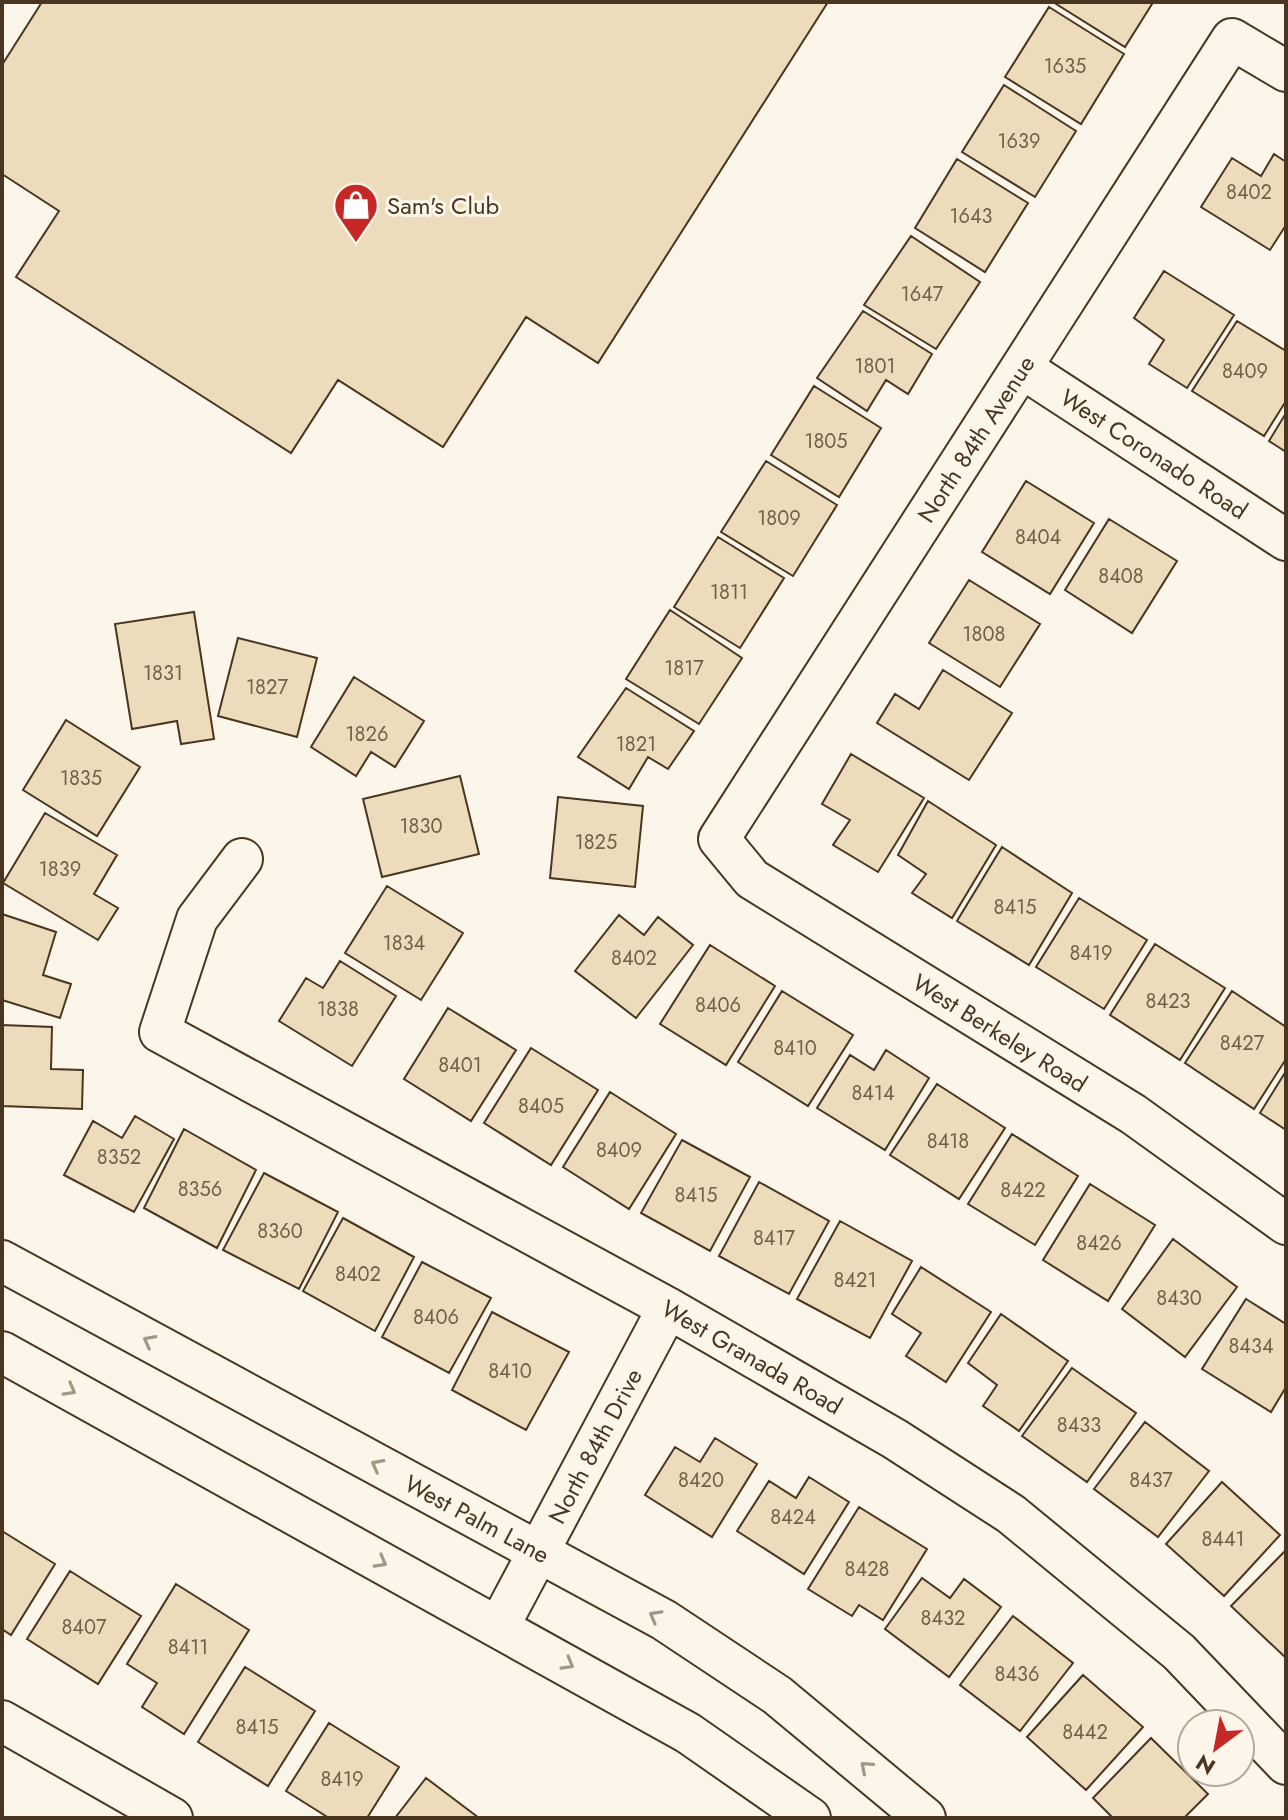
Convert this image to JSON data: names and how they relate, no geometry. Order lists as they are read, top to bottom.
{
  "streets": {
    "street": [
      "North 84th Avenue",
      "West Coronado Road",
      "West Berkeley Road",
      "West Granada Road",
      "North 84th Drive",
      "West Palm Lane"
    ]
  },
  "crossings": [
    ["North 84th Avenue", "West Coronado Road"],
    ["North 84th Avenue", "West Berkeley Road"],
    ["West Granada Road", "North 84th Drive"],
    ["North 84th Drive", "West Palm Lane"]
  ],
  "places": {
    "shop": ["Sam's Club"]
  },
  "house_numbers": [
    "1635",
    "1639",
    "8402",
    "1643",
    "1647",
    "1801",
    "8409",
    "1805",
    "1809",
    "8404",
    "8408",
    "1811",
    "1808",
    "1817",
    "1831",
    "1827",
    "1826",
    "1821",
    "1835",
    "1830",
    "1825",
    "1839",
    "8415",
    "1834",
    "8419",
    "8402",
    "8423",
    "8406",
    "1838",
    "8427",
    "8410",
    "8401",
    "8414",
    "8405",
    "8418",
    "8409",
    "8352",
    "8356",
    "8422",
    "8415",
    "8360",
    "8417",
    "8426",
    "8402",
    "8421",
    "8430",
    "8406",
    "8434",
    "8410",
    "8433",
    "8420",
    "8437",
    "8424",
    "8441",
    "8428",
    "8432",
    "8407",
    "8411",
    "8436",
    "8415",
    "8442",
    "8419"
  ],
  "north": "bottom left"
}
